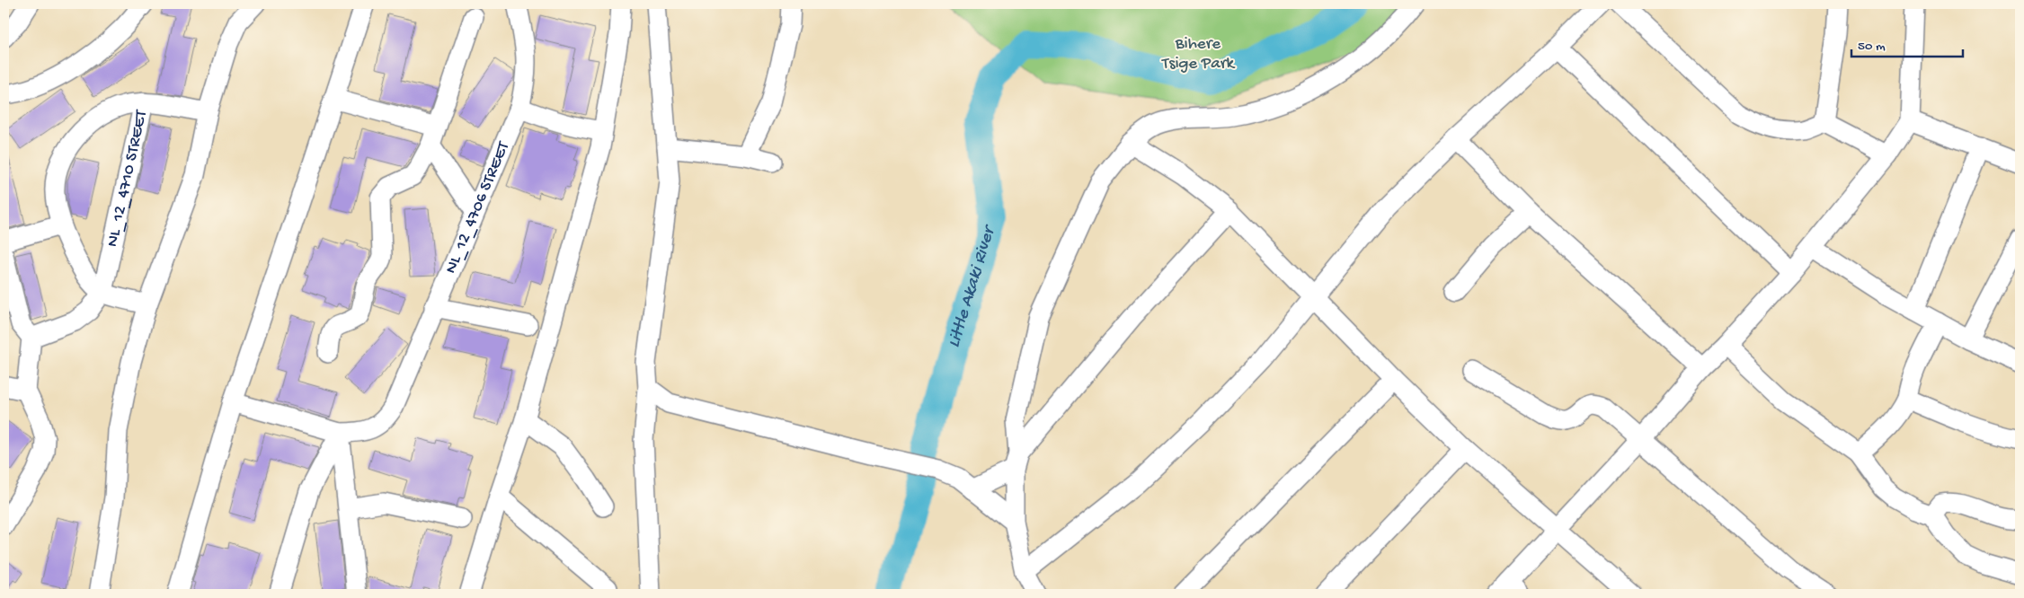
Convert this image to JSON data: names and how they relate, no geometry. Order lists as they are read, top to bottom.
{
  "streets": {
    "street": ["NL_12_4710 STREET", "NL_12_4706 STREET"]
  },
  "water": ["Little Akaki River"],
  "parks": ["Bihere Tsige Park"],
  "scale_bar": "50 m"
}
